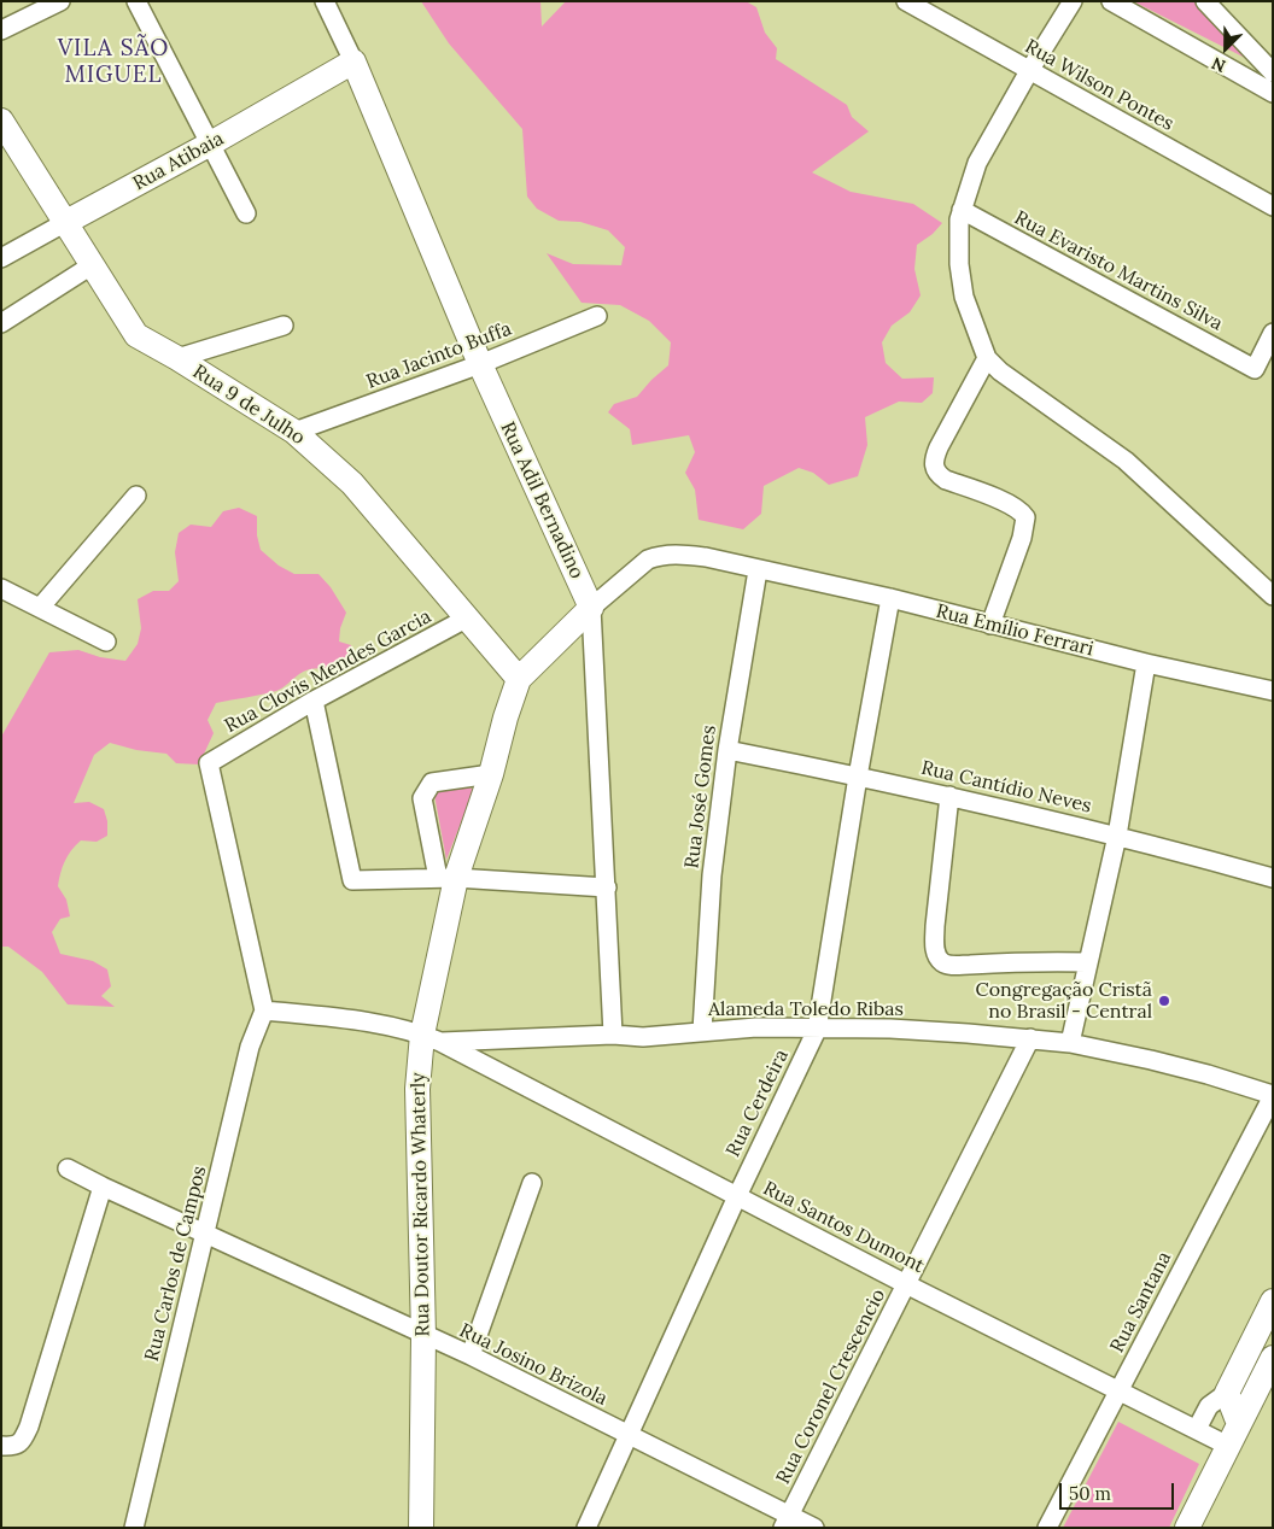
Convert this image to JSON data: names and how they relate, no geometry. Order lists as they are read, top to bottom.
{
  "streets": {
    "main road": [
      "Rua Atibaia",
      "Rua 9 de Julho",
      "Rua Adil Bernadino",
      "Rua Doutor Ricardo Whaterly"
    ],
    "street": [
      "Rua Wilson Pontes",
      "Rua Evaristo Martins Silva",
      "Rua Jacinto Buffa",
      "Rua Emílio Ferrari",
      "Rua Clovis Mendes Garcia",
      "Rua Cantídio Neves",
      "Rua José Gomes",
      "Alameda Toledo Ribas",
      "Rua Cerdeira",
      "Rua Santos Dumont",
      "Rua Carlos de Campos",
      "Rua Santana",
      "Rua Josino Brizola",
      "Rua Coronel Crescencio"
    ]
  },
  "crossings": [
    ["Rua Atibaia", "Rua 9 de Julho"],
    ["Rua Atibaia", "Rua Adil Bernadino"],
    ["Rua Jacinto Buffa", "Rua 9 de Julho"],
    ["Rua Jacinto Buffa", "Rua Adil Bernadino"],
    ["Rua 9 de Julho", "Rua Clovis Mendes Garcia"],
    ["Rua 9 de Julho", "Rua Doutor Ricardo Whaterly"],
    ["Rua Adil Bernadino", "Rua Emílio Ferrari"],
    ["Rua Adil Bernadino", "Alameda Toledo Ribas"],
    ["Rua Emílio Ferrari", "Rua José Gomes"],
    ["Rua Emílio Ferrari", "Rua Cerdeira"],
    ["Rua Clovis Mendes Garcia", "Alameda Toledo Ribas"],
    ["Rua Clovis Mendes Garcia", "Rua Carlos de Campos"],
    ["Rua Cantídio Neves", "Rua José Gomes"],
    ["Rua Cantídio Neves", "Rua Cerdeira"],
    ["Rua José Gomes", "Alameda Toledo Ribas"],
    ["Alameda Toledo Ribas", "Rua Cerdeira"],
    ["Alameda Toledo Ribas", "Rua Doutor Ricardo Whaterly"],
    ["Alameda Toledo Ribas", "Rua Santos Dumont"],
    ["Alameda Toledo Ribas", "Rua Carlos de Campos"],
    ["Alameda Toledo Ribas", "Rua Santana"],
    ["Alameda Toledo Ribas", "Rua Coronel Crescencio"],
    ["Rua Cerdeira", "Rua Santos Dumont"],
    ["Rua Cerdeira", "Rua Josino Brizola"],
    ["Rua Doutor Ricardo Whaterly", "Rua Santos Dumont"],
    ["Rua Doutor Ricardo Whaterly", "Rua Josino Brizola"],
    ["Rua Santos Dumont", "Rua Santana"],
    ["Rua Santos Dumont", "Rua Coronel Crescencio"],
    ["Rua Carlos de Campos", "Rua Josino Brizola"],
    ["Rua Josino Brizola", "Rua Coronel Crescencio"]
  ],
  "districts": ["VILA SÃO MIGUEL"],
  "places": ["Congregação Cristã no Brasil - Central"],
  "scale_bar": "50 m",
  "north": "bottom left"
}
